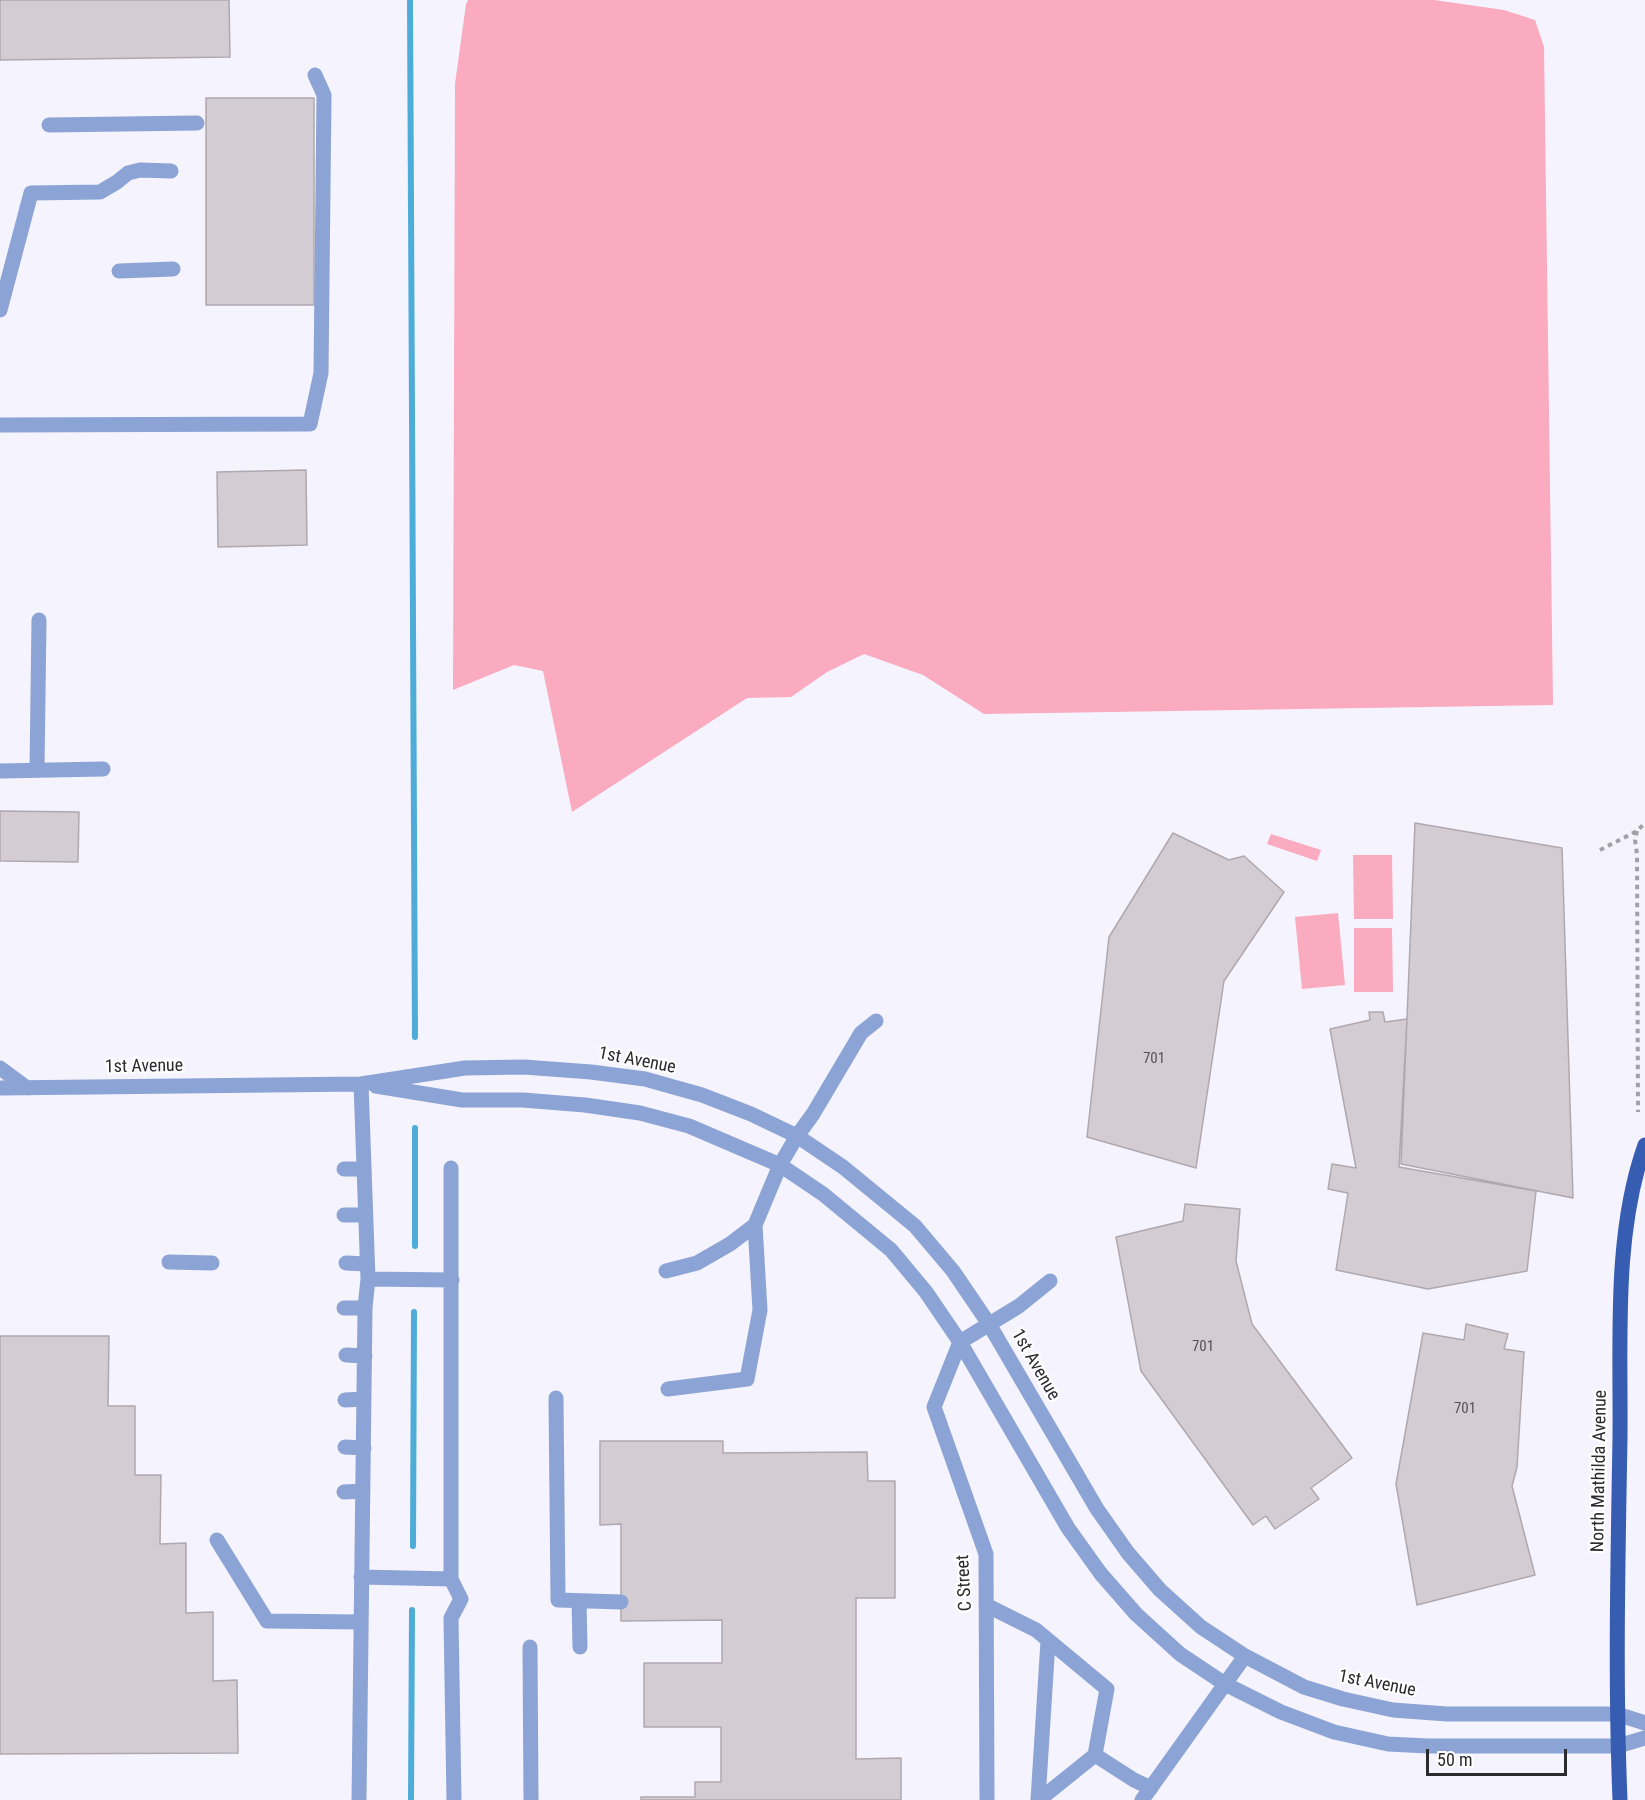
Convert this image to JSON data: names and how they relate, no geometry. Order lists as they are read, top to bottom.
{
  "streets": {
    "main road": ["North Mathilda Avenue"],
    "street": ["1st Avenue", "C Street"]
  },
  "crossings": [
    ["1st Avenue", "North Mathilda Avenue"],
    ["1st Avenue", "C Street"]
  ],
  "house_numbers": ["701", "701", "701"],
  "scale_bar": "50 m"
}
